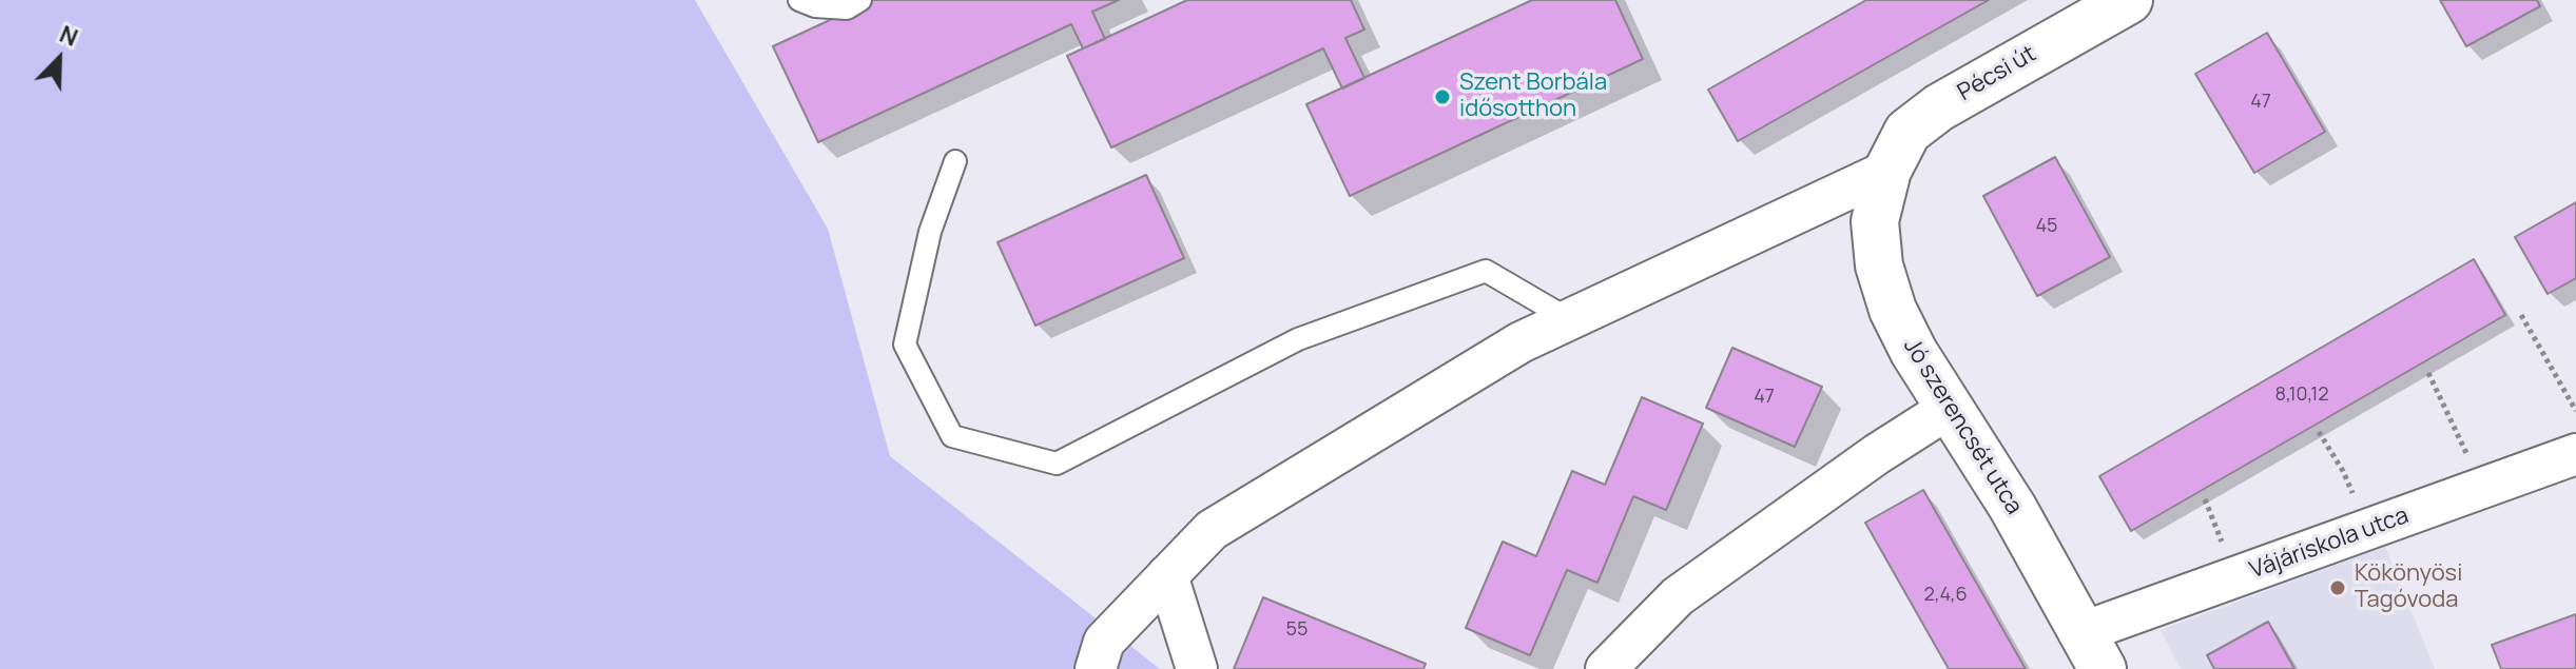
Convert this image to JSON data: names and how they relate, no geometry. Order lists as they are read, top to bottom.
{
  "streets": {
    "main road": ["Pécsi út", "Jó szerencsét utca"],
    "street": ["Vájáriskola utca"]
  },
  "crossings": [
    ["Pécsi út", "Jó szerencsét utca"],
    ["Jó szerencsét utca", "Vájáriskola utca"]
  ],
  "places": ["Szent Borbála idősotthon", "Kökönyösi Tagóvoda"],
  "house_numbers": [
    "47",
    "45",
    "8,10,12",
    "47",
    "2,4,6",
    "55"
  ],
  "north": "top right"
}
